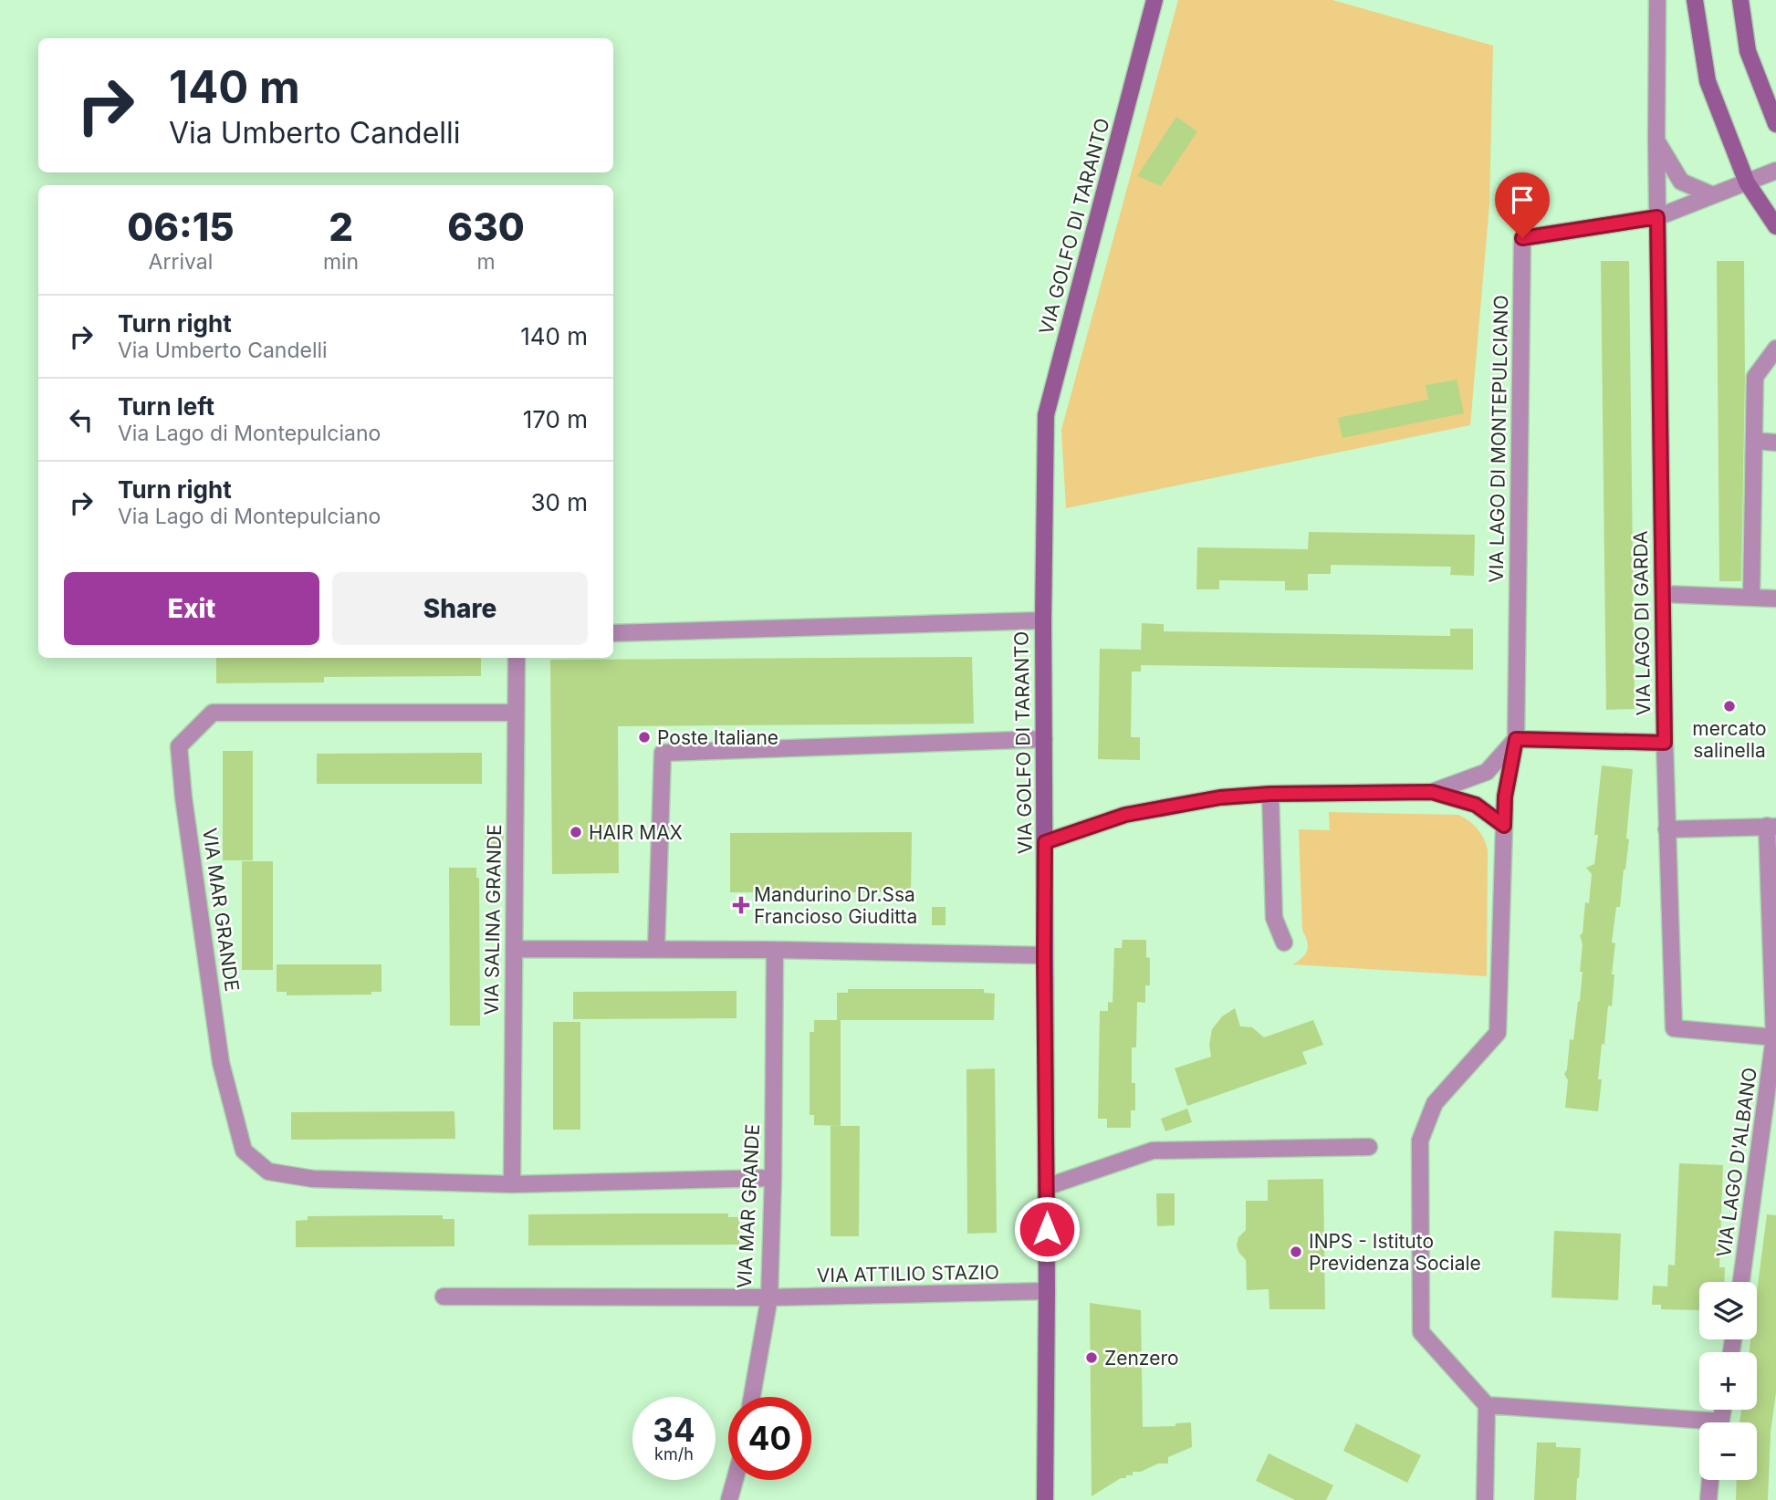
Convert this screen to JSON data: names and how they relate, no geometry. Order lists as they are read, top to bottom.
{
  "streets": {
    "street": [
      "VIA GOLFO DI TARANTO",
      "VIA LAGO DI MONTEPULCIANO",
      "VIA LAGO DI GARDA",
      "VIA MAR GRANDE",
      "VIA SALINA GRANDE",
      "VIA LAGO D'ALBANO",
      "VIA ATTILIO STAZIO"
    ]
  },
  "crossings": [
    ["VIA GOLFO DI TARANTO", "VIA ATTILIO STAZIO"],
    ["VIA LAGO DI MONTEPULCIANO", "VIA LAGO DI GARDA"],
    ["VIA LAGO DI GARDA", "VIA LAGO D'ALBANO"],
    ["VIA MAR GRANDE", "VIA SALINA GRANDE"],
    ["VIA MAR GRANDE", "VIA ATTILIO STAZIO"]
  ],
  "places": {
    "other": [
      "mercato salinella",
      "Poste Italiane",
      "HAIR MAX",
      "INPS - Istituto Previdenza Sociale",
      "Zenzero"
    ],
    "health": ["Mandurino Dr.Ssa Francioso Giuditta"]
  },
  "page": {
    "turn": ["140 m", "Via Umberto Candelli"],
    "eta": [
      "06:15",
      "Arrival",
      "2",
      "min",
      "630",
      "m"
    ],
    "list": [
      {
        "name": "Turn right",
        "note": "Via Umberto Candelli",
        "value": "140 m"
      },
      {
        "name": "Turn left",
        "note": "Via Lago di Montepulciano",
        "value": "170 m"
      },
      {
        "name": "Turn right",
        "note": "Via Lago di Montepulciano",
        "value": "30 m"
      }
    ],
    "buttons": ["Exit", "Share"],
    "map_buttons": ["+", "−"],
    "speed": "34 km/h",
    "limit": "40"
  }
}
